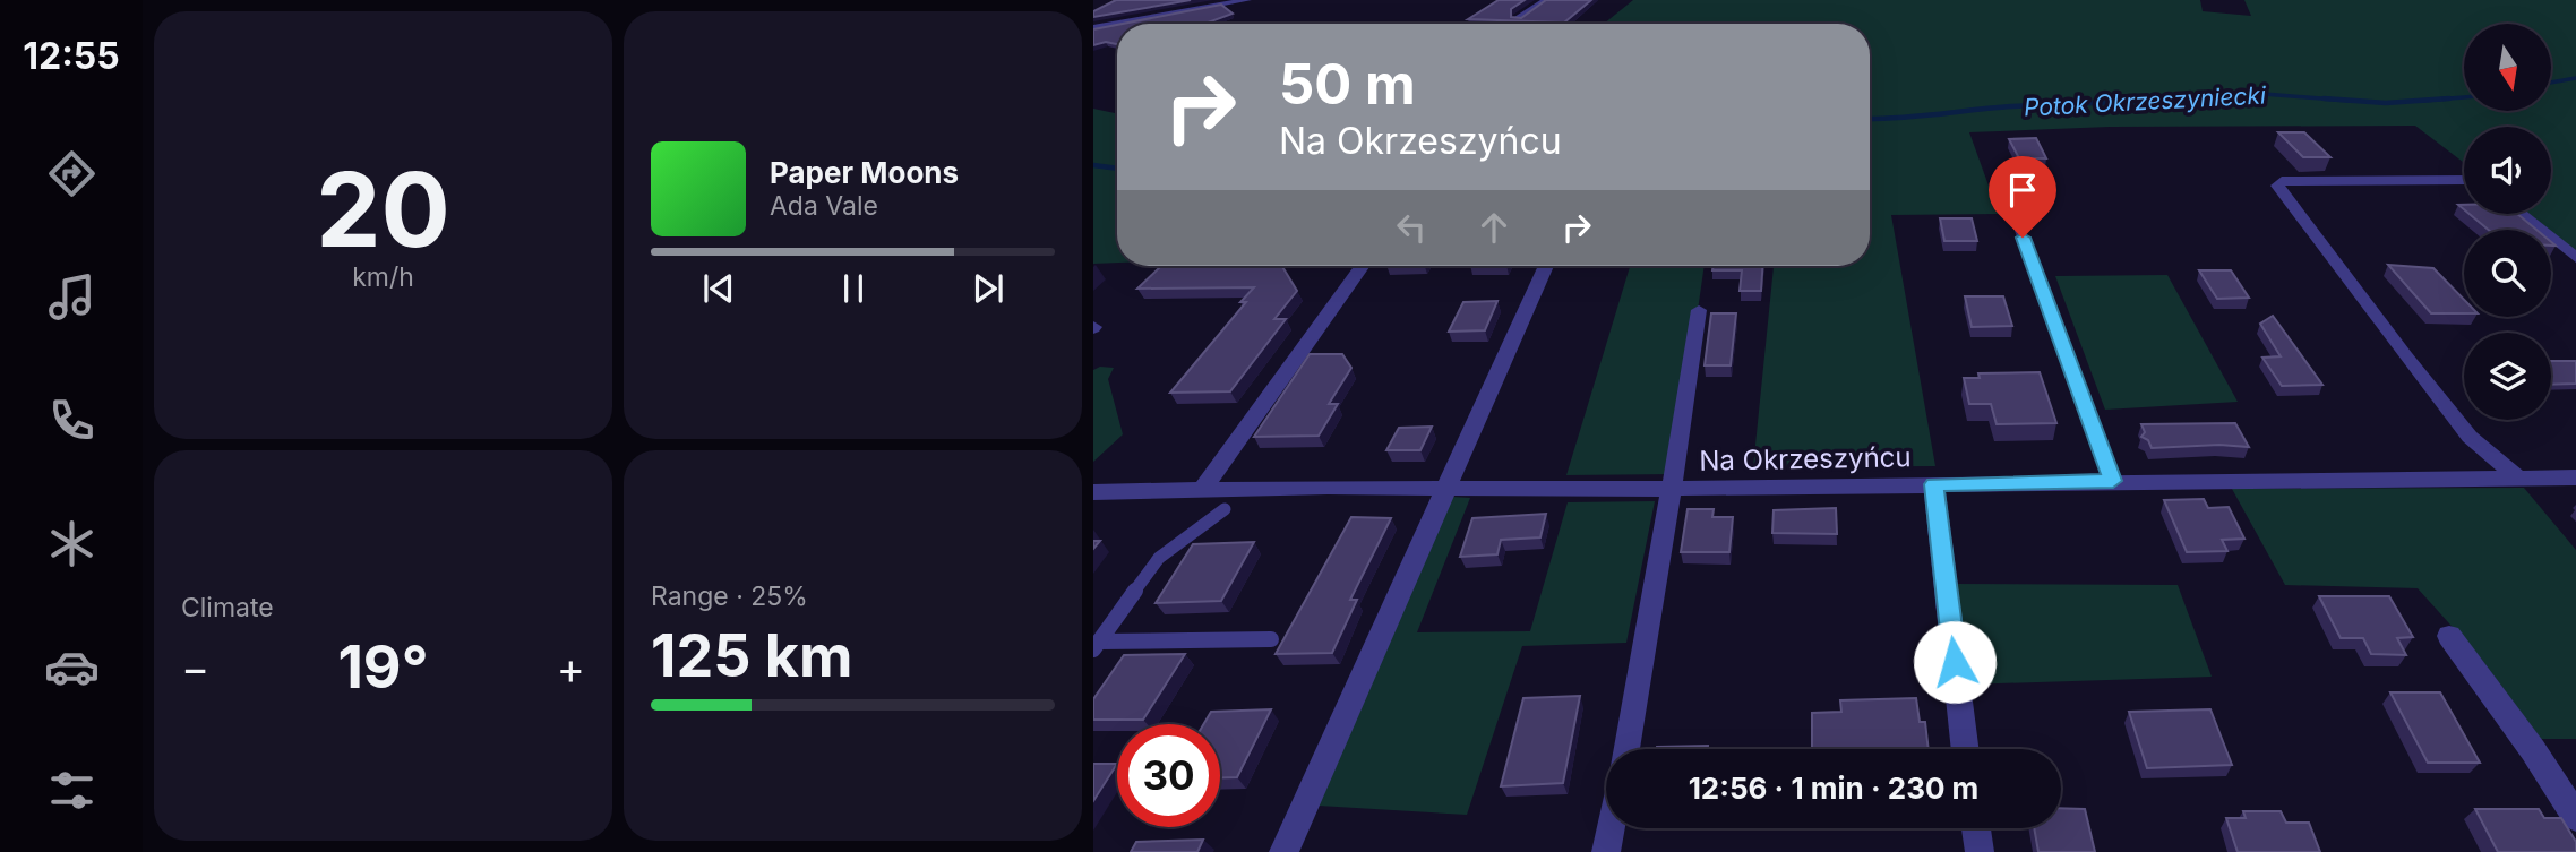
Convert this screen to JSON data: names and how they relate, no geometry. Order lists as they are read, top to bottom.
{
  "streets": {
    "street": ["Na Okrzeszyńcu"]
  },
  "water": ["Potok Okrzeszyniecki"],
  "north": "bottom",
  "page": {
    "tabs": "12:55",
    "tile": [
      ["20", "km/h"],
      "Climate",
      ["Range · 25%", "125 km"]
    ],
    "turn": ["50 m", "Na Okrzeszyńcu"],
    "song": ["Paper Moons", "Ada Vale"],
    "heat": ["−", "19°", "+"],
    "limit": "30",
    "trip": "12:56 · 1 min · 230 m"
  }
}
